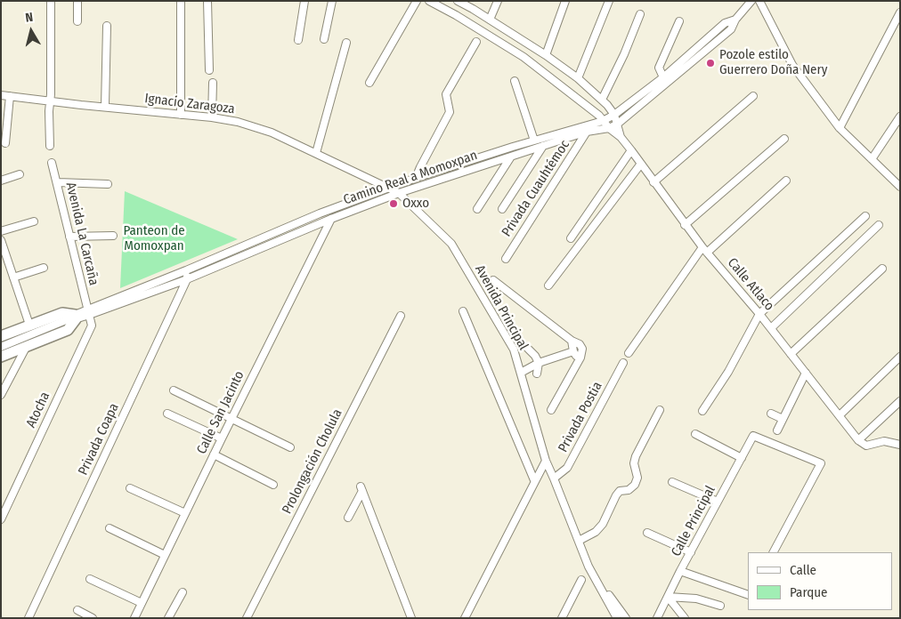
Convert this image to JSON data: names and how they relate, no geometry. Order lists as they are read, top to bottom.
{
  "streets": {
    "street": [
      "Ignacio Zaragoza",
      "Camino Real a Momoxpan",
      "Privada Cuauhtémoc",
      "Avenida La Carcaña",
      "Calle Atlaco",
      "Avenida Principal",
      "Atocha",
      "Calle San Jacinto",
      "Privada Postia",
      "Privada Coapa",
      "Prolongación Cholula",
      "Calle Principal"
    ]
  },
  "crossings": [
    ["Ignacio Zaragoza", "Camino Real a Momoxpan"],
    ["Ignacio Zaragoza", "Avenida Principal"],
    ["Camino Real a Momoxpan", "Privada Cuauhtémoc"],
    ["Camino Real a Momoxpan", "Avenida La Carcaña"],
    ["Camino Real a Momoxpan", "Calle Atlaco"],
    ["Camino Real a Momoxpan", "Avenida Principal"],
    ["Camino Real a Momoxpan", "Atocha"],
    ["Camino Real a Momoxpan", "Calle San Jacinto"],
    ["Camino Real a Momoxpan", "Privada Coapa"],
    ["Avenida La Carcaña", "Atocha"],
    ["Avenida Principal", "Privada Postia"]
  ],
  "parks": ["Panteon de Momoxpan"],
  "places": ["Pozole estilo Guerrero Doña Nery", "Oxxo"],
  "legend": ["Calle", "Parque"],
  "north": "top"
}
